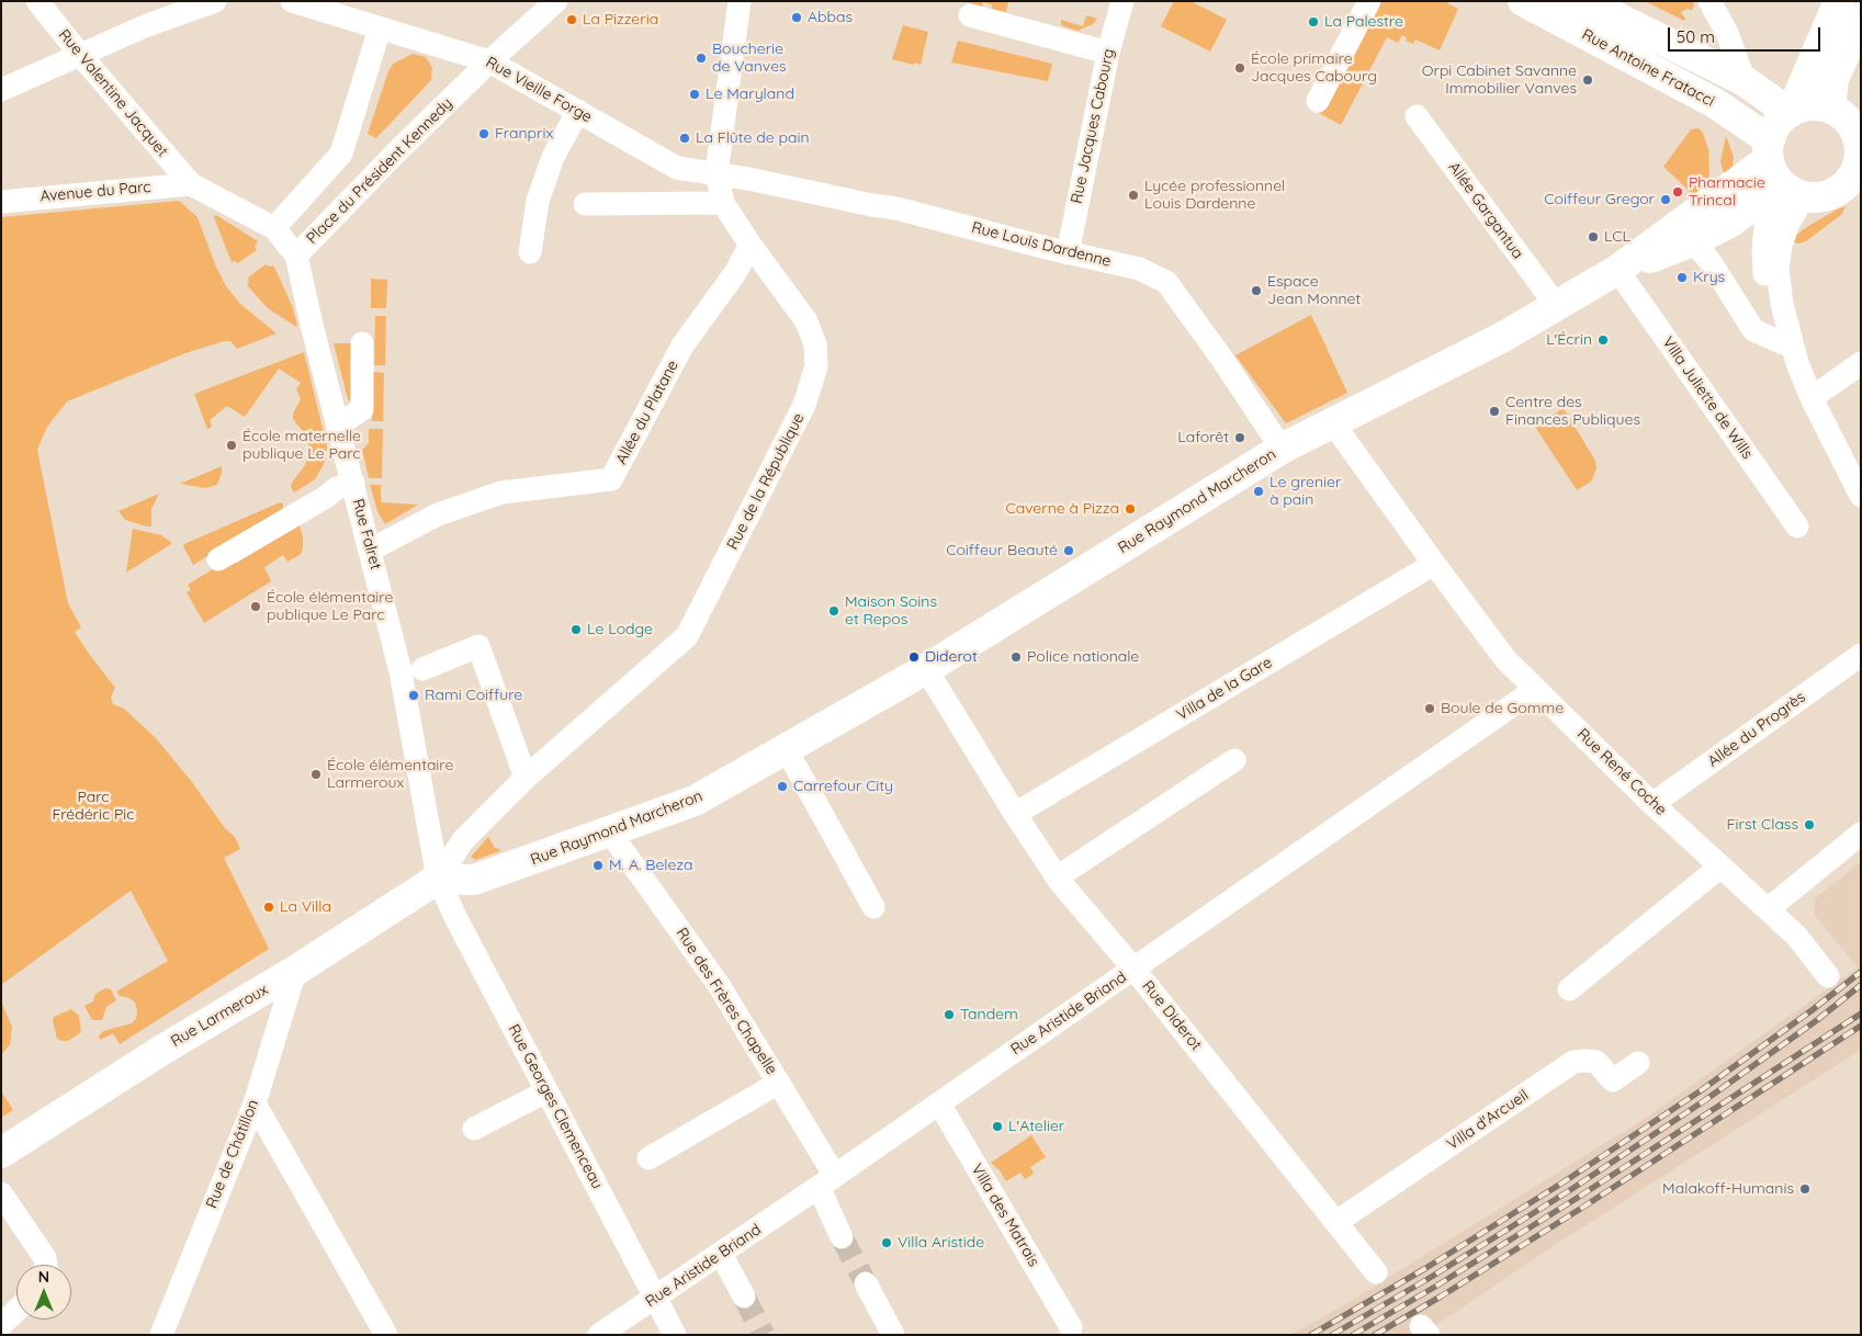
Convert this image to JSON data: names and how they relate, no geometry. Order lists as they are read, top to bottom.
{
  "streets": {
    "main road": ["Rue Antoine Fratacci", "Rue Raymond Marcheron", "Rue Larmeroux"],
    "street": [
      "Rue Vieille Forge",
      "Rue Valentine Jacquet",
      "Rue Jacques Cabourg",
      "Place du Président Kennedy",
      "Avenue du Parc",
      "Allée Gargantua",
      "Rue Louis Dardenne",
      "Villa Juliette de Wills",
      "Allée du Platane",
      "Rue de la République",
      "Rue Falret",
      "Villa de la Gare",
      "Allée du Progrès",
      "Rue René Coche",
      "Rue des Frères Chapelle",
      "Rue Aristide Briand",
      "Rue Diderot",
      "Rue Georges Clemenceau",
      "Villa d'Arcueil",
      "Rue de Châtillon",
      "Villa des Matrais"
    ]
  },
  "crossings": [
    ["Rue Antoine Fratacci", "Rue Raymond Marcheron"],
    ["Rue Vieille Forge", "Place du Président Kennedy"],
    ["Rue Vieille Forge", "Rue Louis Dardenne"],
    ["Rue Vieille Forge", "Rue de la République"],
    ["Rue Valentine Jacquet", "Place du Président Kennedy"],
    ["Rue Valentine Jacquet", "Avenue du Parc"],
    ["Rue Jacques Cabourg", "Rue Louis Dardenne"],
    ["Place du Président Kennedy", "Avenue du Parc"],
    ["Place du Président Kennedy", "Rue Falret"],
    ["Allée Gargantua", "Rue Raymond Marcheron"],
    ["Rue Louis Dardenne", "Rue de la République"],
    ["Rue Louis Dardenne", "Rue Raymond Marcheron"],
    ["Villa Juliette de Wills", "Rue Raymond Marcheron"],
    ["Allée du Platane", "Rue de la République"],
    ["Allée du Platane", "Rue Falret"],
    ["Rue de la République", "Rue Raymond Marcheron"],
    ["Rue de la République", "Rue Falret"],
    ["Rue de la République", "Rue Larmeroux"],
    ["Rue de la République", "Rue Georges Clemenceau"],
    ["Rue Raymond Marcheron", "Rue Falret"],
    ["Rue Raymond Marcheron", "Rue René Coche"],
    ["Rue Raymond Marcheron", "Rue des Frères Chapelle"],
    ["Rue Raymond Marcheron", "Rue Larmeroux"],
    ["Rue Raymond Marcheron", "Rue Diderot"],
    ["Rue Raymond Marcheron", "Rue Georges Clemenceau"],
    ["Rue Falret", "Rue Larmeroux"],
    ["Rue Falret", "Rue Georges Clemenceau"],
    ["Villa de la Gare", "Rue René Coche"],
    ["Villa de la Gare", "Rue Diderot"],
    ["Allée du Progrès", "Rue René Coche"],
    ["Rue René Coche", "Rue Aristide Briand"],
    ["Rue des Frères Chapelle", "Rue Aristide Briand"],
    ["Rue Aristide Briand", "Rue Diderot"],
    ["Rue Aristide Briand", "Rue Georges Clemenceau"],
    ["Rue Aristide Briand", "Villa des Matrais"],
    ["Rue Larmeroux", "Rue Georges Clemenceau"],
    ["Rue Larmeroux", "Rue de Châtillon"],
    ["Rue Diderot", "Villa d'Arcueil"]
  ],
  "parks": ["Parc Frédéric Pic"],
  "places": [
    "Abbas",
    "La Pizzeria",
    "La Palestre",
    "Boucherie de Vanves",
    "École primaire Jacques Cabourg",
    "Orpi Cabinet Savanne Immobilier Vanves",
    "Le Maryland",
    "Franprix",
    "La Flûte de pain",
    "Pharmacie Trincal",
    "Lycée professionnel Louis Dardenne",
    "Coiffeur Gregor",
    "LCL",
    "Krys",
    "Espace Jean Monnet",
    "L'Écrin",
    "Centre des Finances Publiques",
    "Laforêt",
    "École maternelle publique Le Parc",
    "Le grenier à pain",
    "Caverne à Pizza",
    "Coiffeur Beauté",
    "École élémentaire publique Le Parc",
    "Maison Soins et Repos",
    "Le Lodge",
    "Diderot",
    "Police nationale",
    "Rami Coiffure",
    "Boule de Gomme",
    "École élémentaire Larmeroux",
    "Carrefour City",
    "First Class",
    "M. A. Beleza",
    "La Villa",
    "Tandem",
    "L'Atelier",
    "Malakoff-Humanis",
    "Villa Aristide"
  ],
  "scale_bar": "50 m",
  "north": "top"
}
